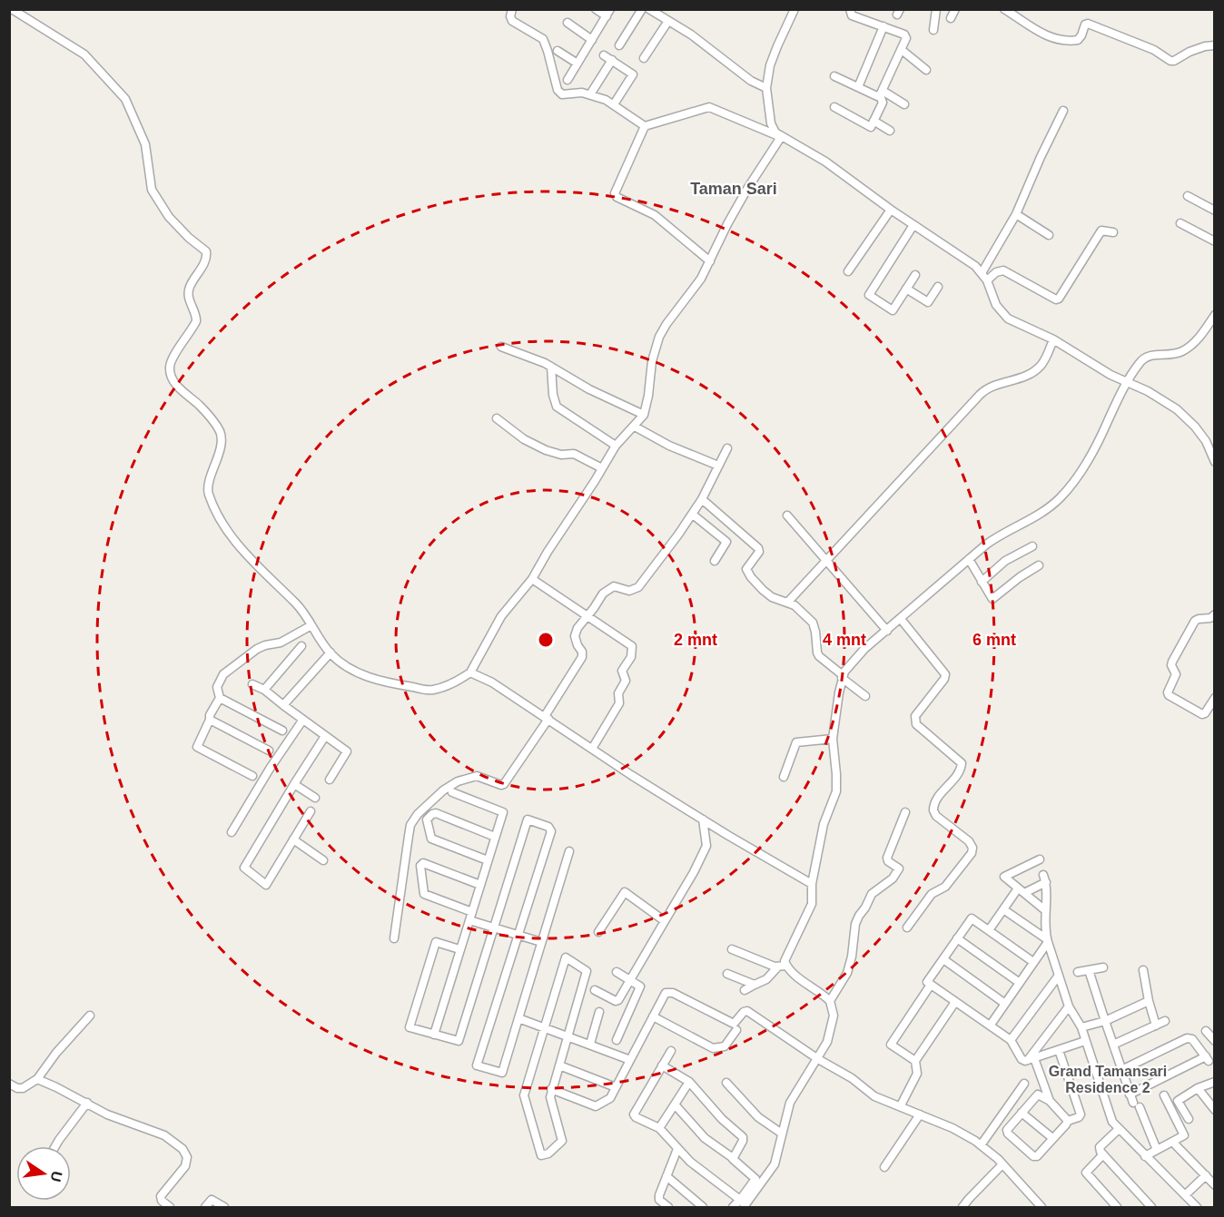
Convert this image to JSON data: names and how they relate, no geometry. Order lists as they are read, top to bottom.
{
  "districts": ["Taman Sari", "Grand Tamansari Residence 2"],
  "north": "right",
  "rings": ["2 mnt", "4 mnt", "6 mnt"]
}
